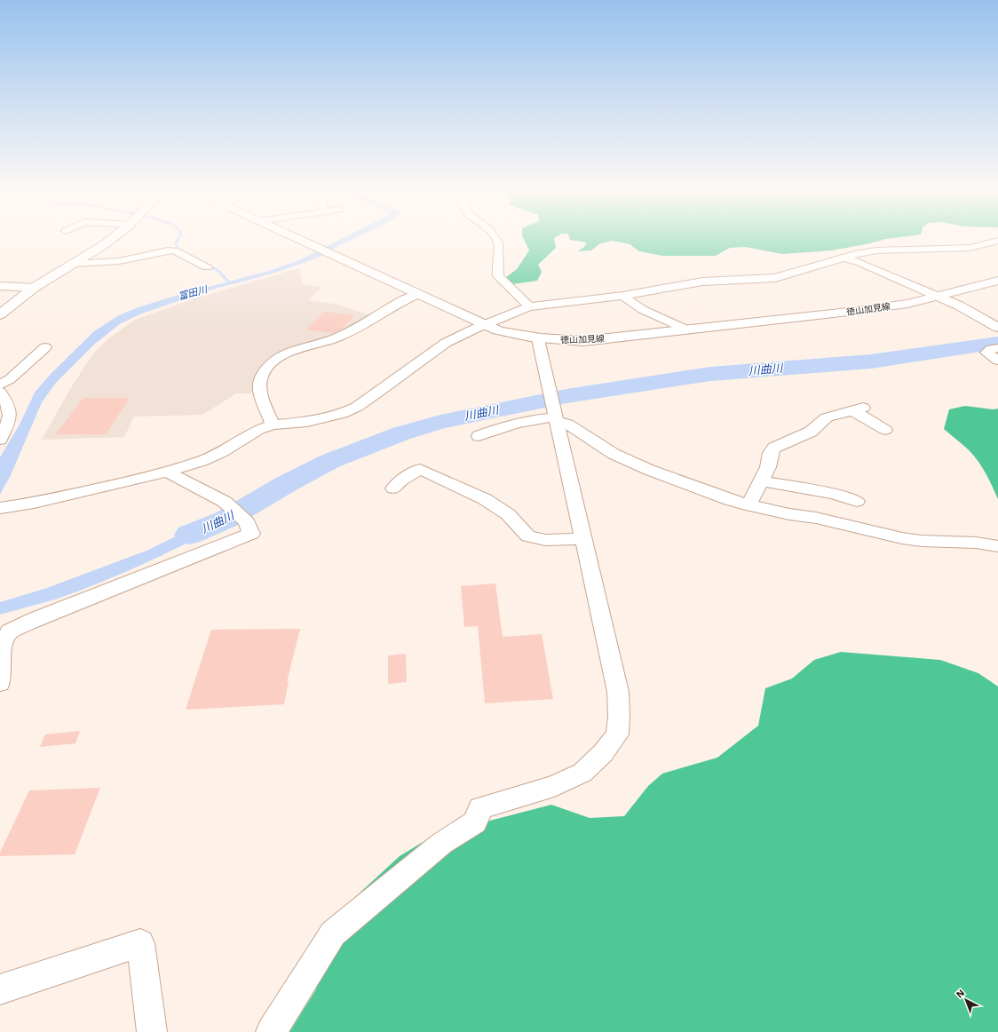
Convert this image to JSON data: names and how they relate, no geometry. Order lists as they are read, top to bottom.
{
  "streets": {
    "street": ["徳山加見線"]
  },
  "water": ["富田川", "川曲川"],
  "north": "top left"
}
